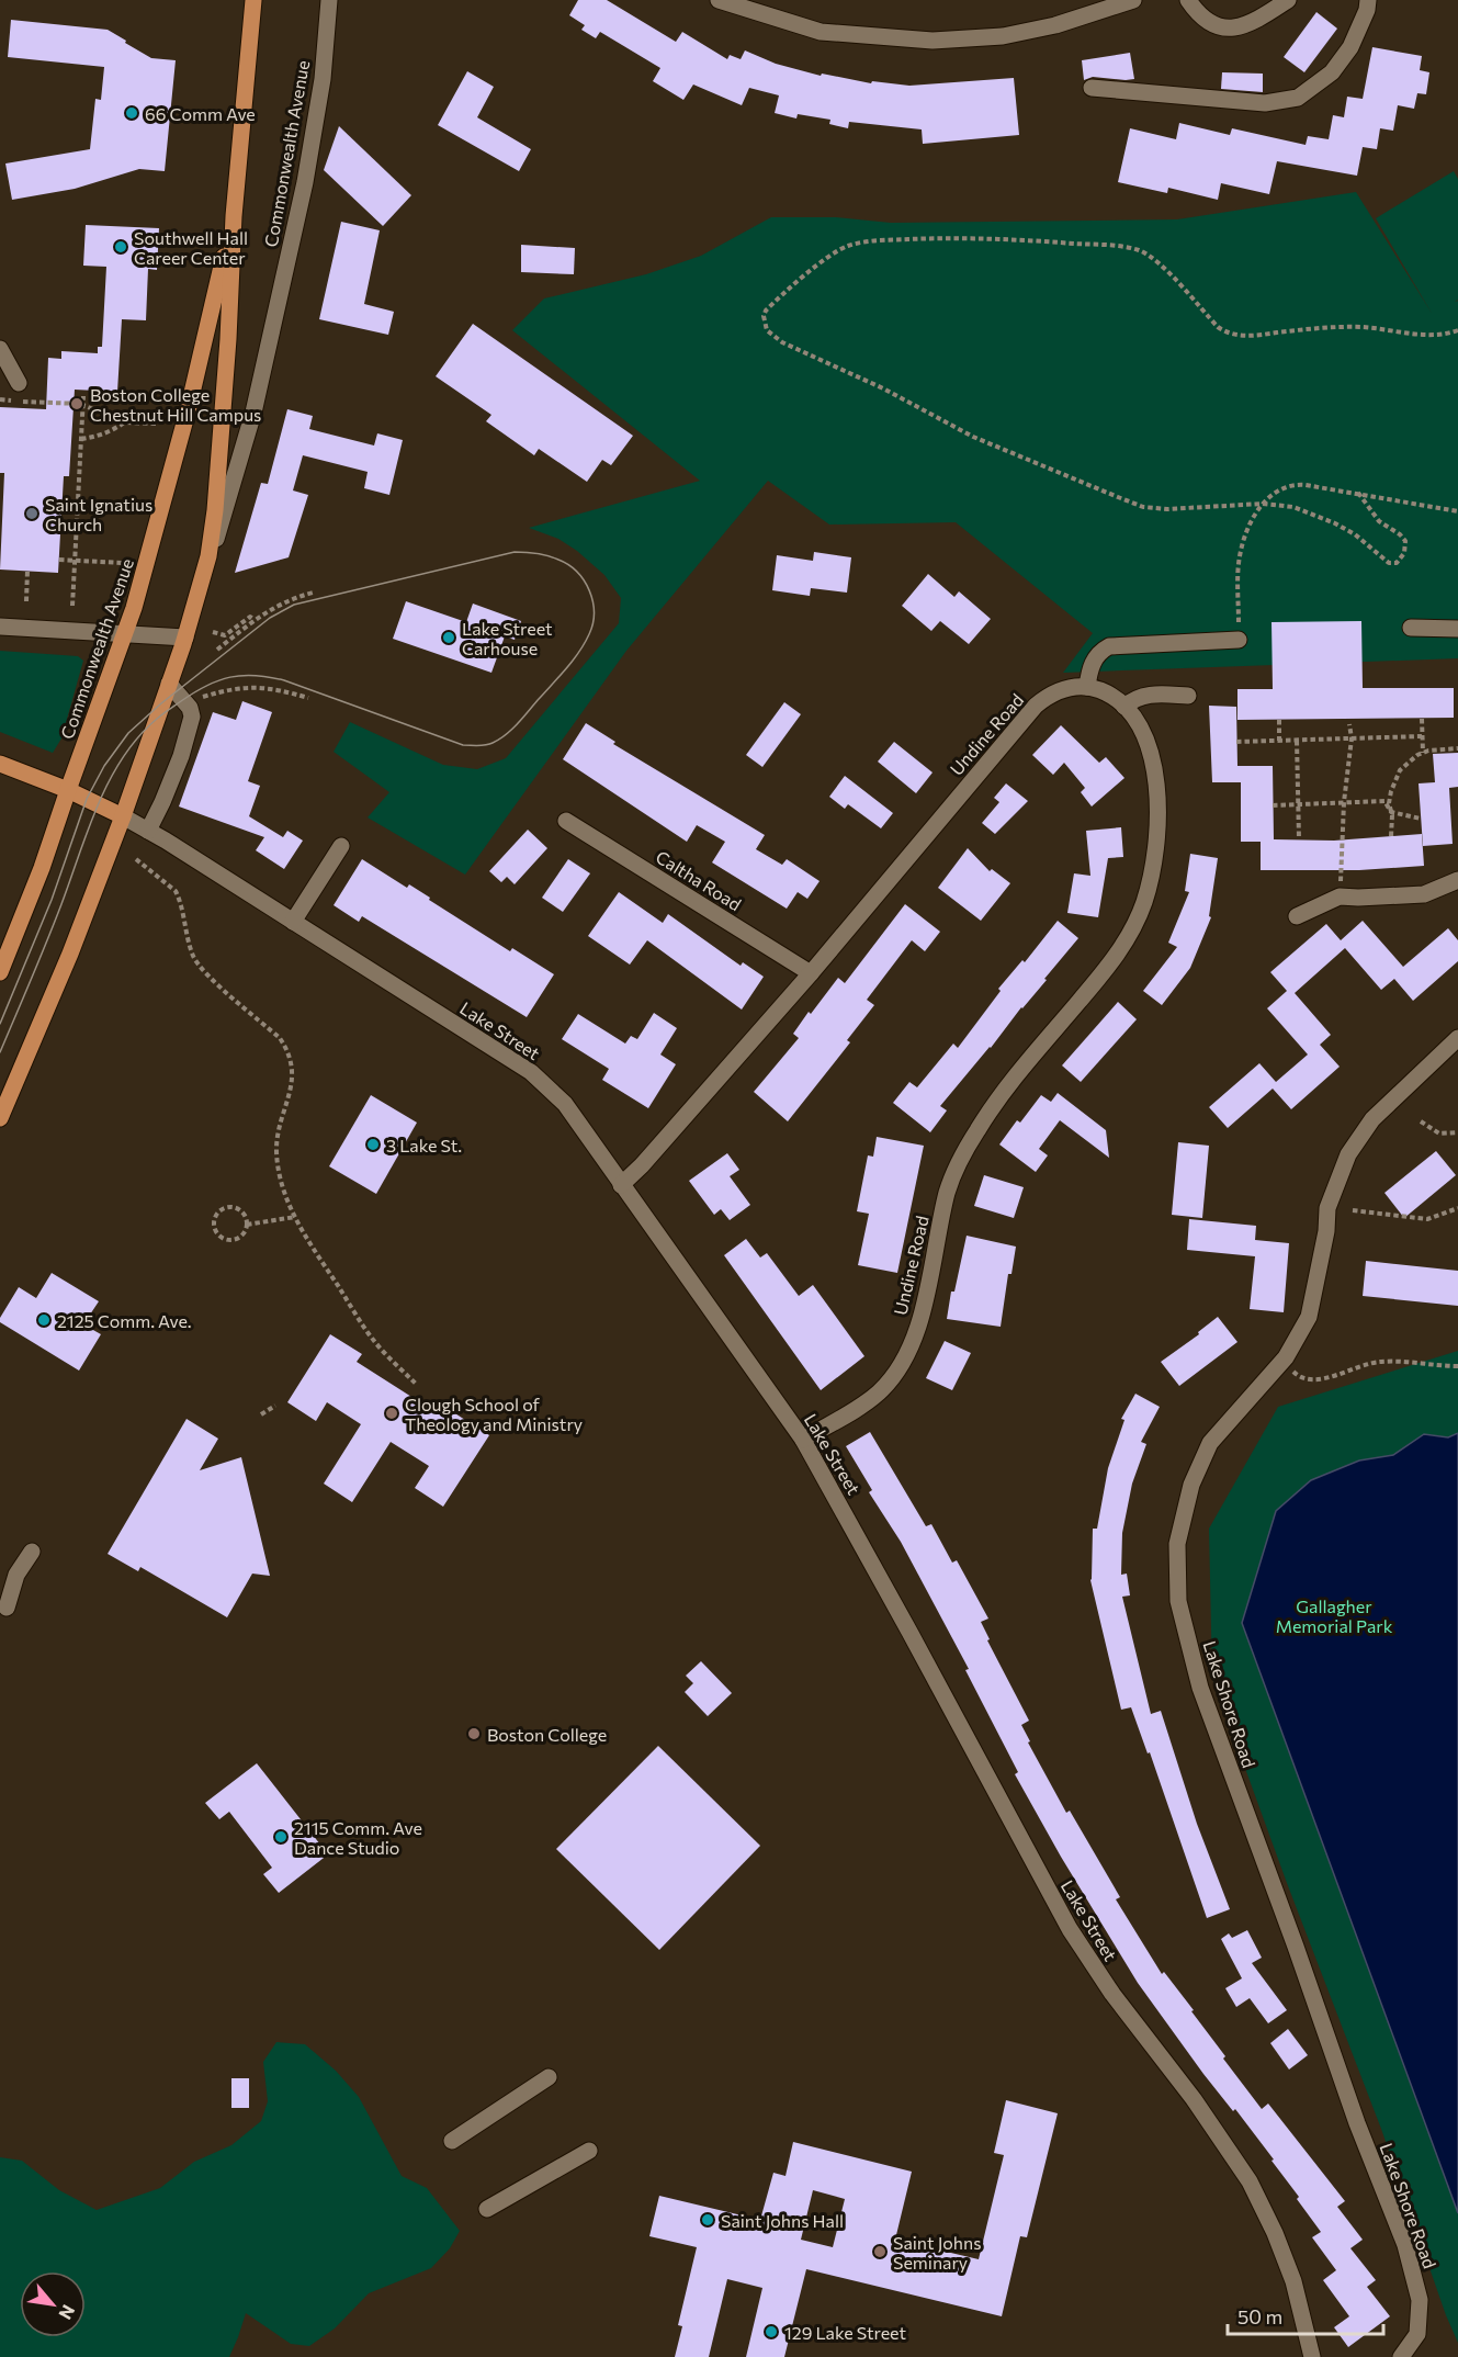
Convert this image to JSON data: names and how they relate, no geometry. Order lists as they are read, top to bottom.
{
  "streets": {
    "main road": ["Commonwealth Avenue", "Lake Street"],
    "street": ["Undine Road", "Caltha Road", "Lake Shore Road"]
  },
  "crossings": [
    ["Commonwealth Avenue", "Lake Street"],
    ["Undine Road", "Caltha Road"],
    ["Undine Road", "Lake Street"]
  ],
  "parks": ["Gallagher Memorial Park"],
  "places": [
    "66 Comm Ave",
    "Southwell Hall Career Center",
    "Boston College Chestnut Hill Campus",
    "Saint Ignatius Church",
    "Lake Street Carhouse",
    "3 Lake St.",
    "2125 Comm. Ave.",
    "Clough School of Theology and Ministry",
    "Boston College",
    "2115 Comm. Ave Dance Studio",
    "Saint Johns Hall",
    "Saint Johns Seminary",
    "129 Lake Street"
  ],
  "scale_bar": "50 m",
  "north": "bottom right"
}
